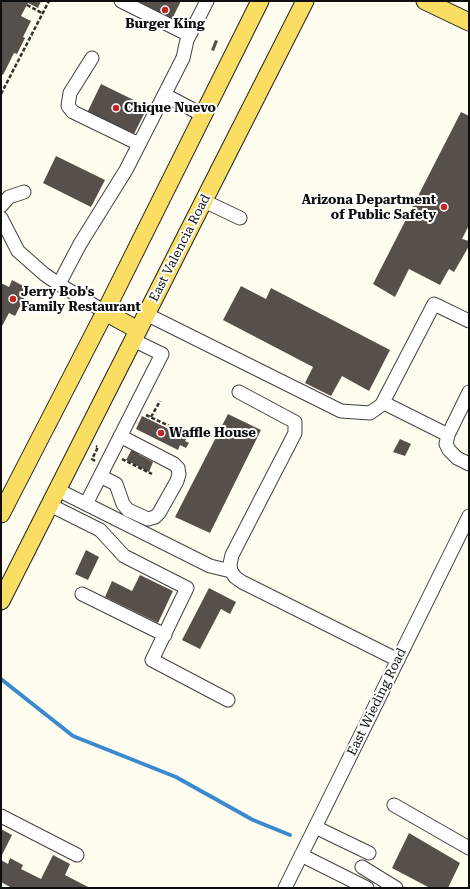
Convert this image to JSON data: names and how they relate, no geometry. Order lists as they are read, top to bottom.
{
  "streets": {
    "main road": ["East Valencia Road"],
    "street": ["East Wieding Road"]
  },
  "places": [
    "Burger King",
    "Chique Nuevo",
    "Arizona Department of Public Safety",
    "Jerry Bob's Family Restaurant",
    "Waffle House"
  ]
}
